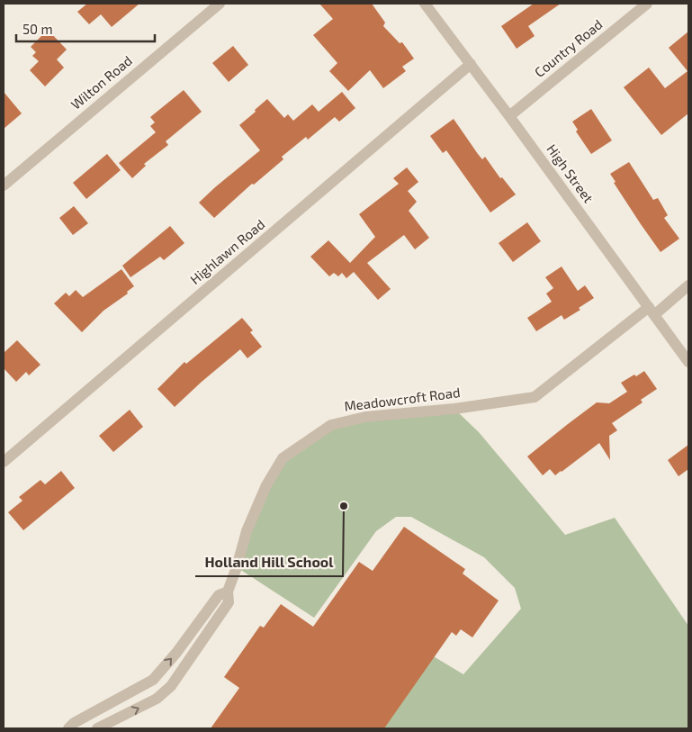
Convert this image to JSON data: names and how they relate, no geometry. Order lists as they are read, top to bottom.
{
  "streets": {
    "street": [
      "Country Road",
      "Wilton Road",
      "High Street",
      "Highlawn Road",
      "Meadowcroft Road"
    ]
  },
  "crossings": [
    ["Country Road", "High Street"],
    ["High Street", "Highlawn Road"],
    ["High Street", "Meadowcroft Road"]
  ],
  "one_way": ["Meadowcroft Road"],
  "places": ["Holland Hill School"],
  "scale_bar": "50 m"
}
